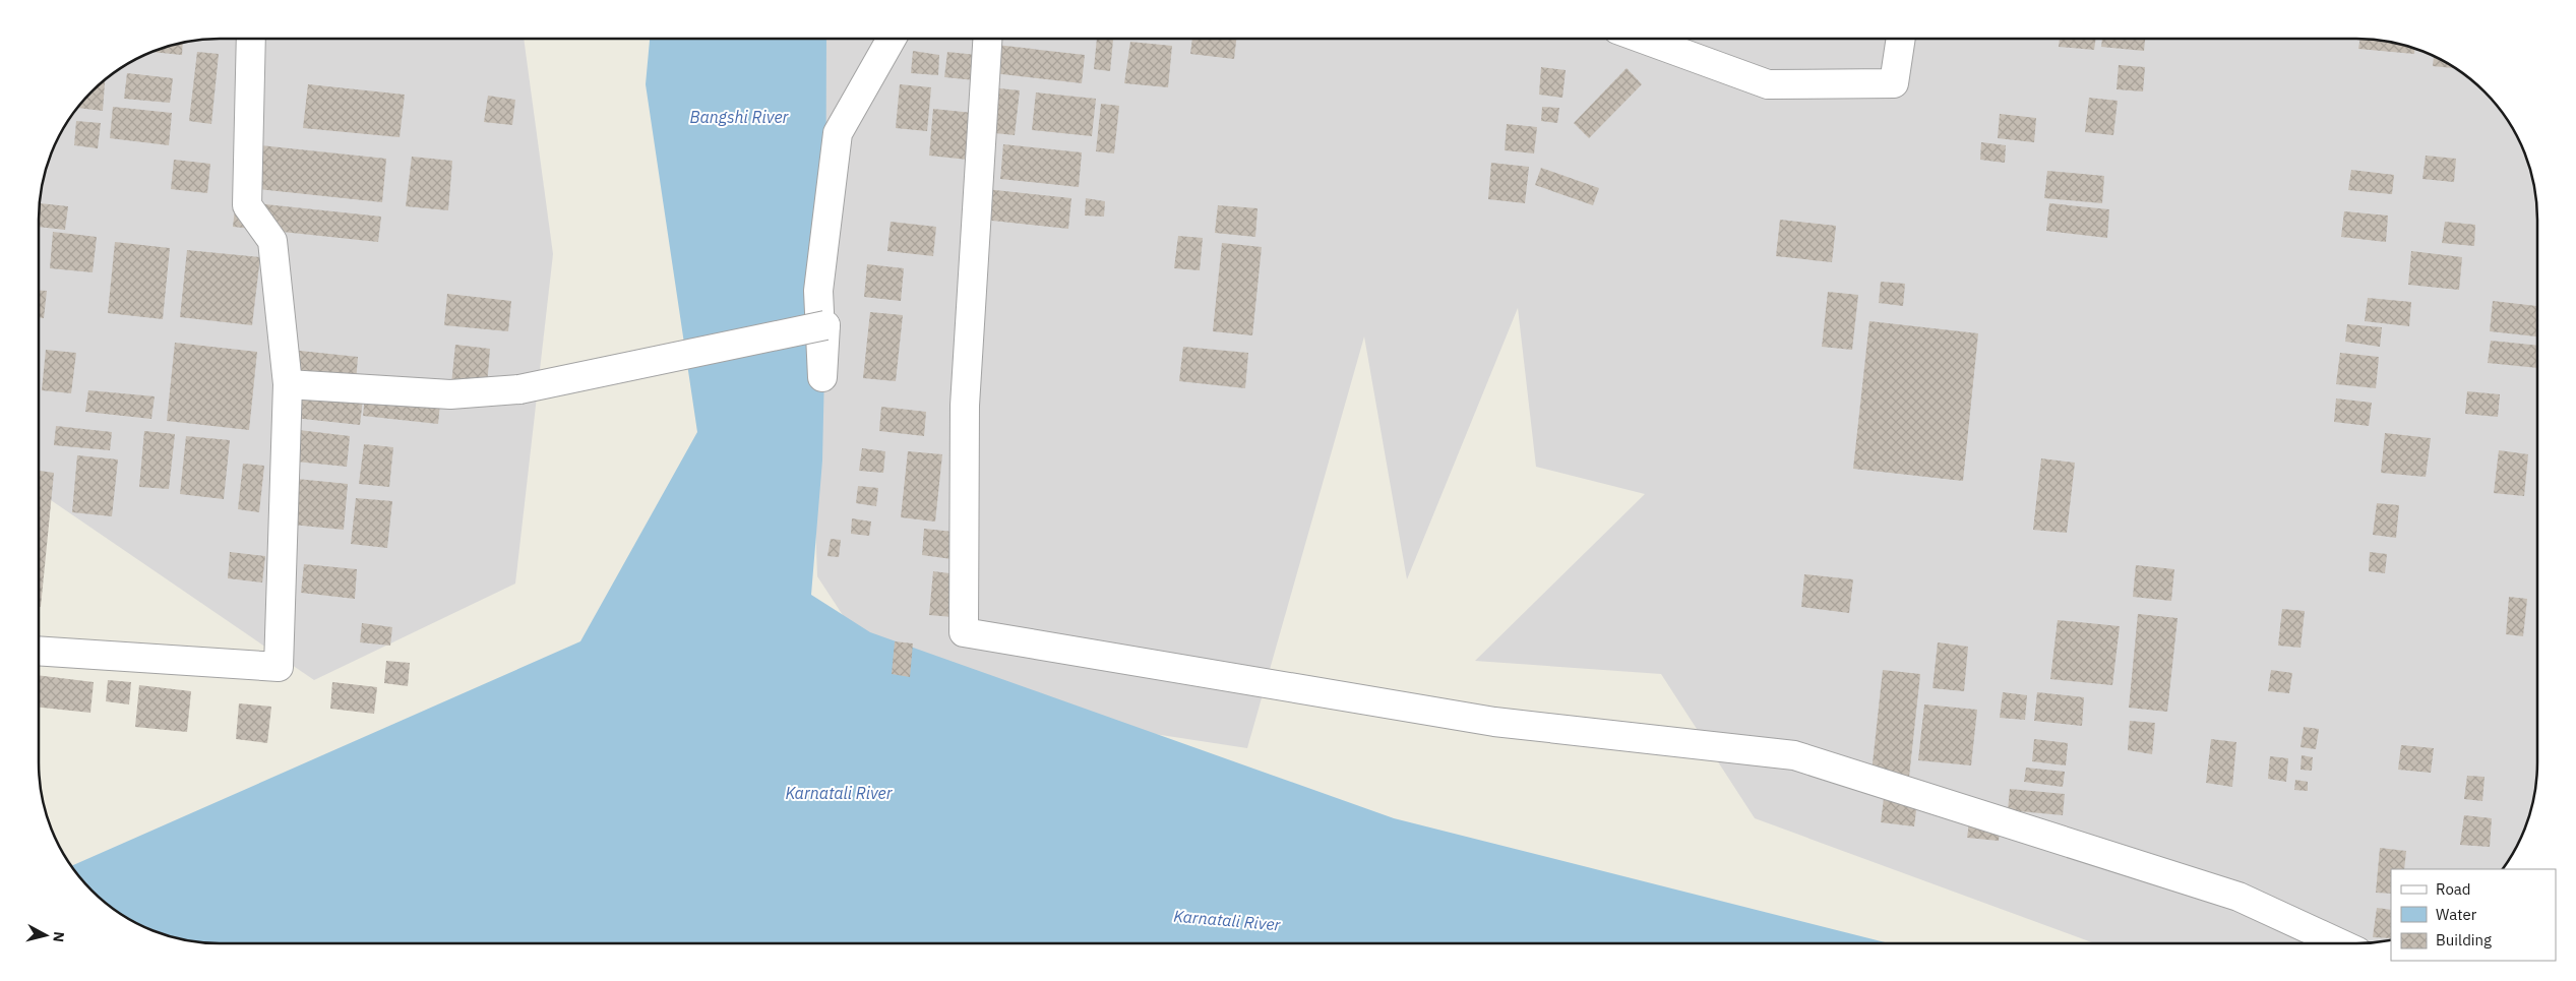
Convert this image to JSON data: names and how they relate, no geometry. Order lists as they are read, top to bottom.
{
  "water": ["Bangshi River", "Karnatali River"],
  "legend": ["Road", "Water", "Building"],
  "north": "right"
}
